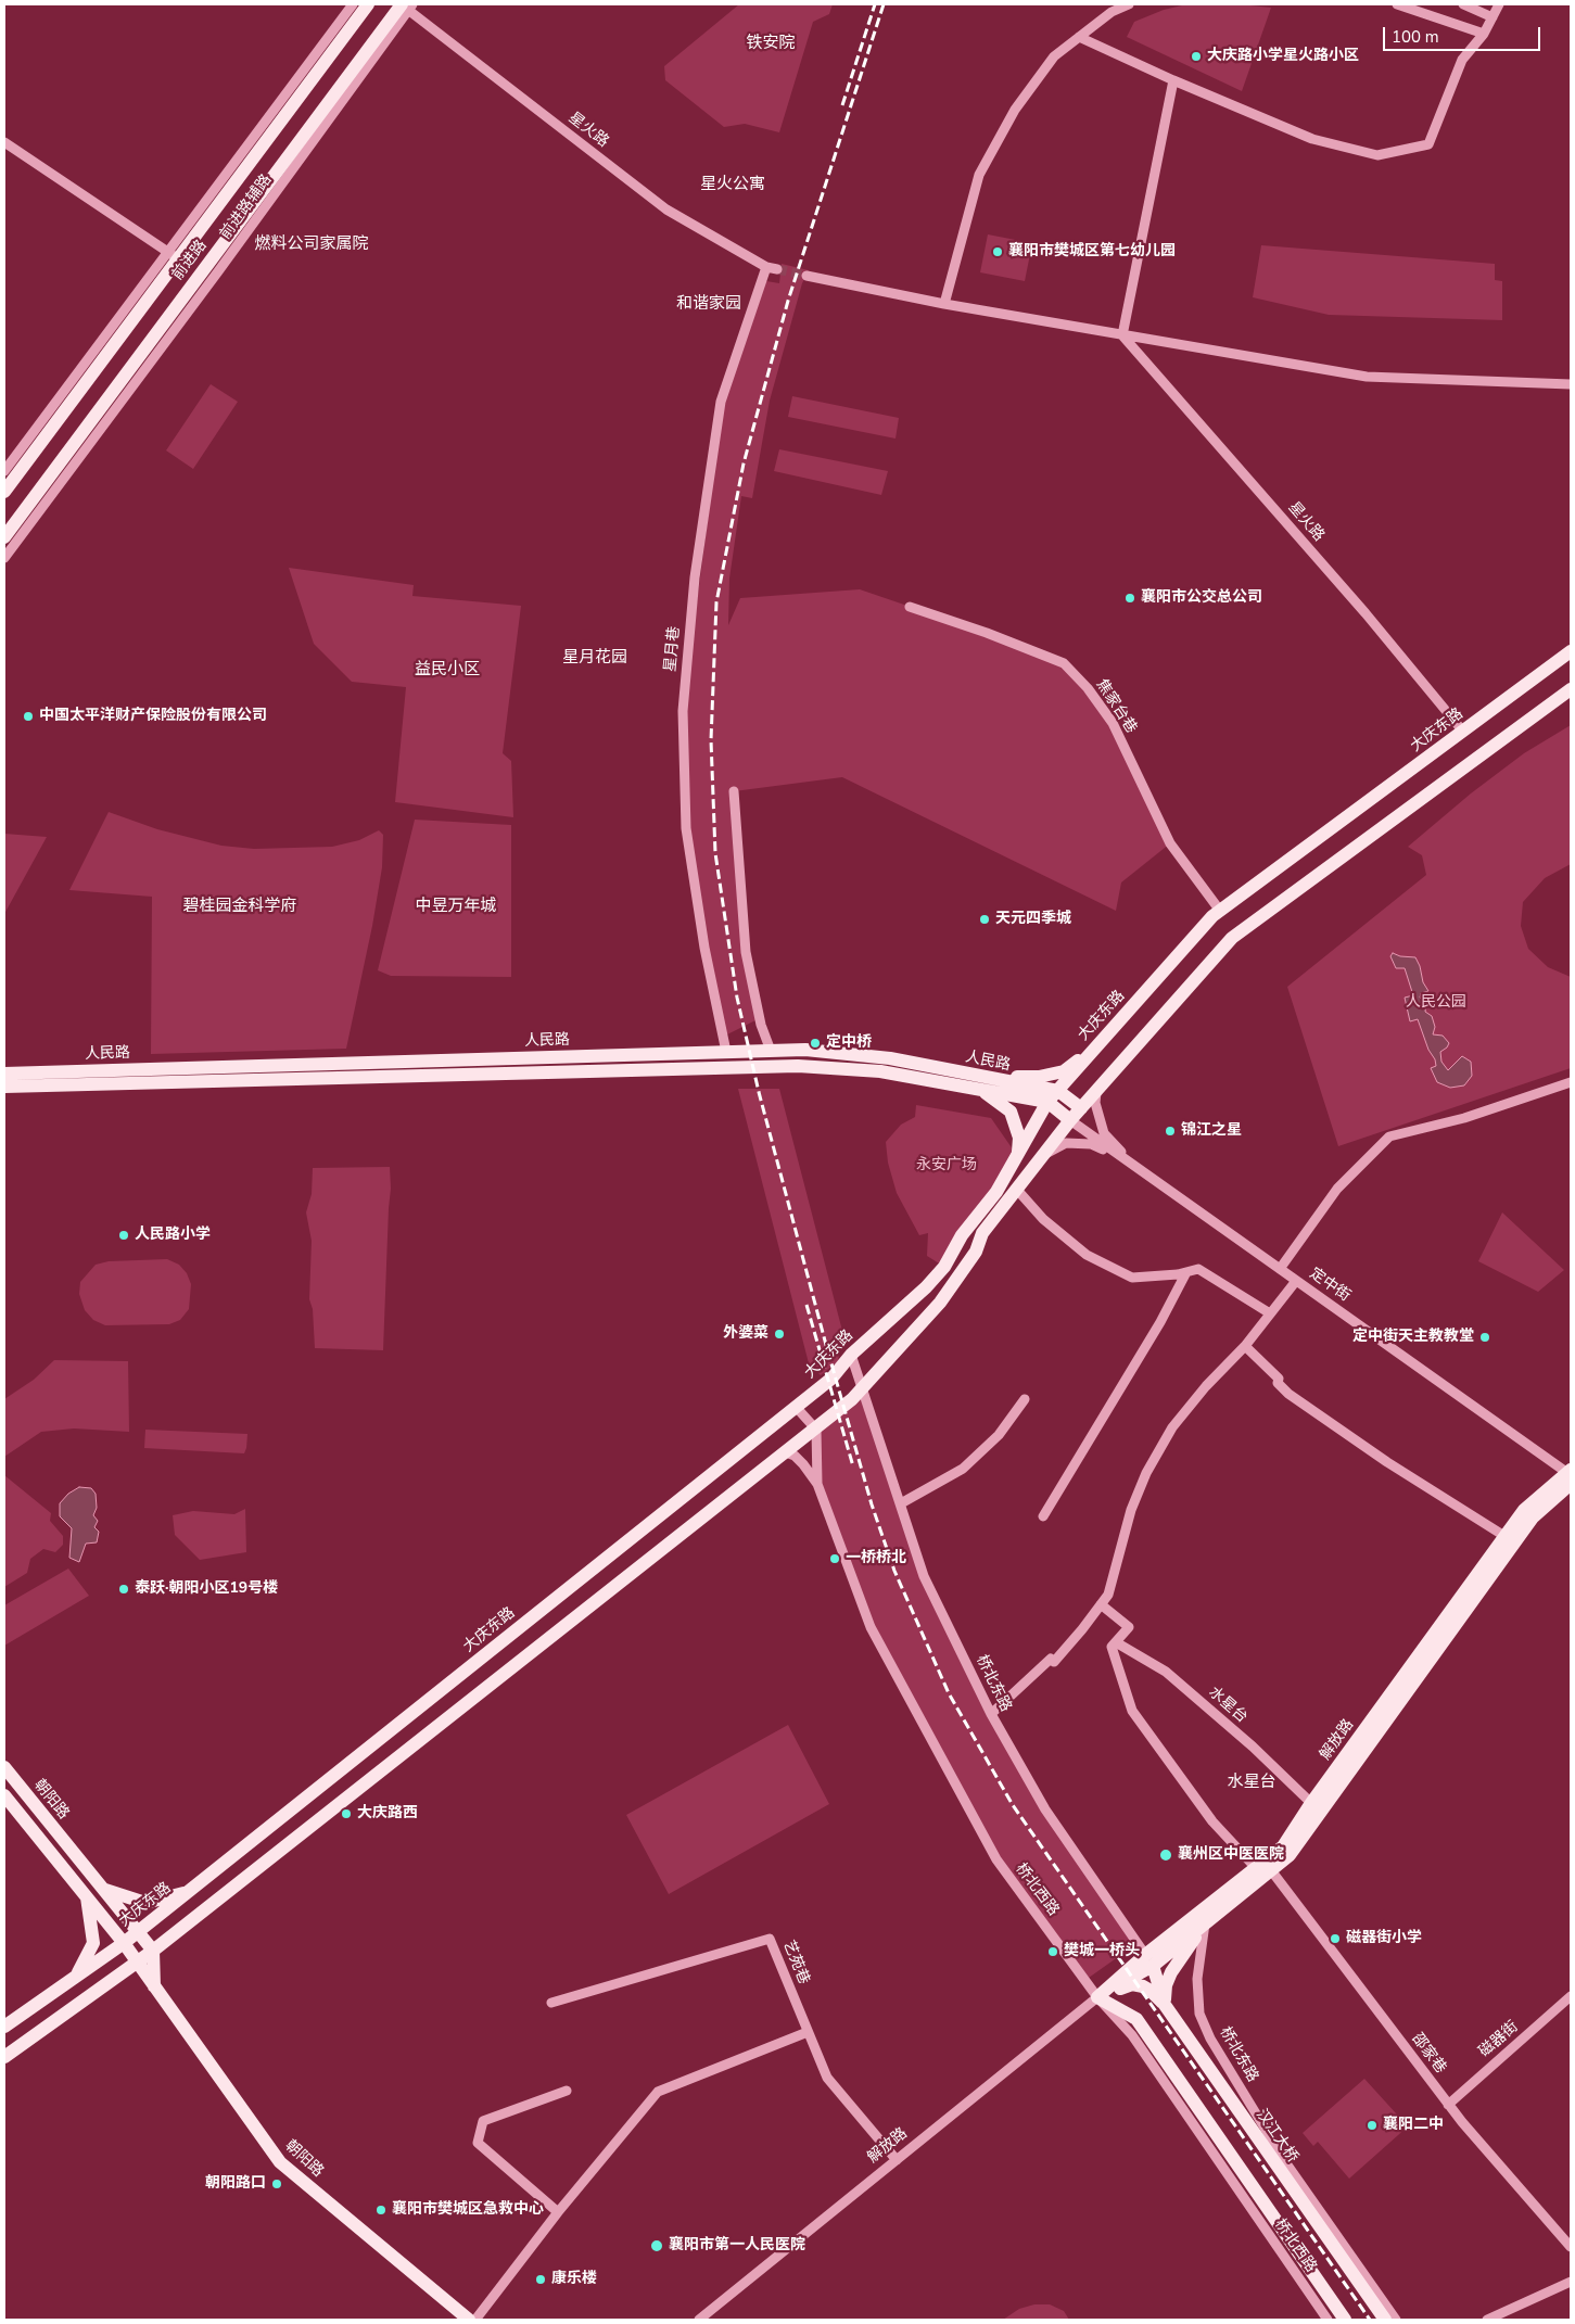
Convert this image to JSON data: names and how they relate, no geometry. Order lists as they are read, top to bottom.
{
  "streets": {
    "main road": [
      "前进路",
      "大庆东路",
      "人民路",
      "解放路",
      "朝阳路",
      "汉江大桥"
    ],
    "street": [
      "星火路",
      "前进路辅路",
      "星月巷",
      "焦家台巷",
      "定中街",
      "桥北东路",
      "水星台",
      "桥北西路",
      "艺苑巷",
      "磁器街",
      "邵家巷"
    ]
  },
  "crossings": [
    ["星火路", "前进路辅路"],
    ["星火路", "前进路"],
    ["星火路", "星月巷"],
    ["星火路", "大庆东路"],
    ["前进路辅路", "前进路"],
    ["星月巷", "人民路"],
    ["焦家台巷", "大庆东路"],
    ["大庆东路", "人民路"],
    ["大庆东路", "桥北东路"],
    ["大庆东路", "朝阳路"],
    ["定中街", "解放路"],
    ["桥北东路", "解放路"],
    ["桥北东路", "汉江大桥"],
    ["水星台", "解放路"],
    ["解放路", "桥北西路"],
    ["解放路", "艺苑巷"],
    ["解放路", "邵家巷"],
    ["解放路", "汉江大桥"],
    ["磁器街", "邵家巷"]
  ],
  "districts": [
    "铁安院",
    "星火公寓",
    "燃料公司家属院",
    "和谐家园",
    "星月花园",
    "益民小区",
    "碧桂园金科学府",
    "中昱万年城",
    "水星台"
  ],
  "parks": ["人民公园", "永安广场"],
  "places": [
    "大庆路小学星火路小区",
    "襄阳市樊城区第七幼儿园",
    "襄阳市公交总公司",
    "中国太平洋财产保险股份有限公司",
    "天元四季城",
    "定中桥",
    "锦江之星",
    "人民路小学",
    "外婆菜",
    "定中街天主教教堂",
    "一桥桥北",
    "泰跃·朝阳小区19号楼",
    "大庆路西",
    "襄州区中医医院",
    "磁器街小学",
    "樊城一桥头",
    "襄阳二中",
    "朝阳路口",
    "襄阳市樊城区急救中心",
    "襄阳市第一人民医院",
    "康乐楼"
  ],
  "scale_bar": "100 m"
}
